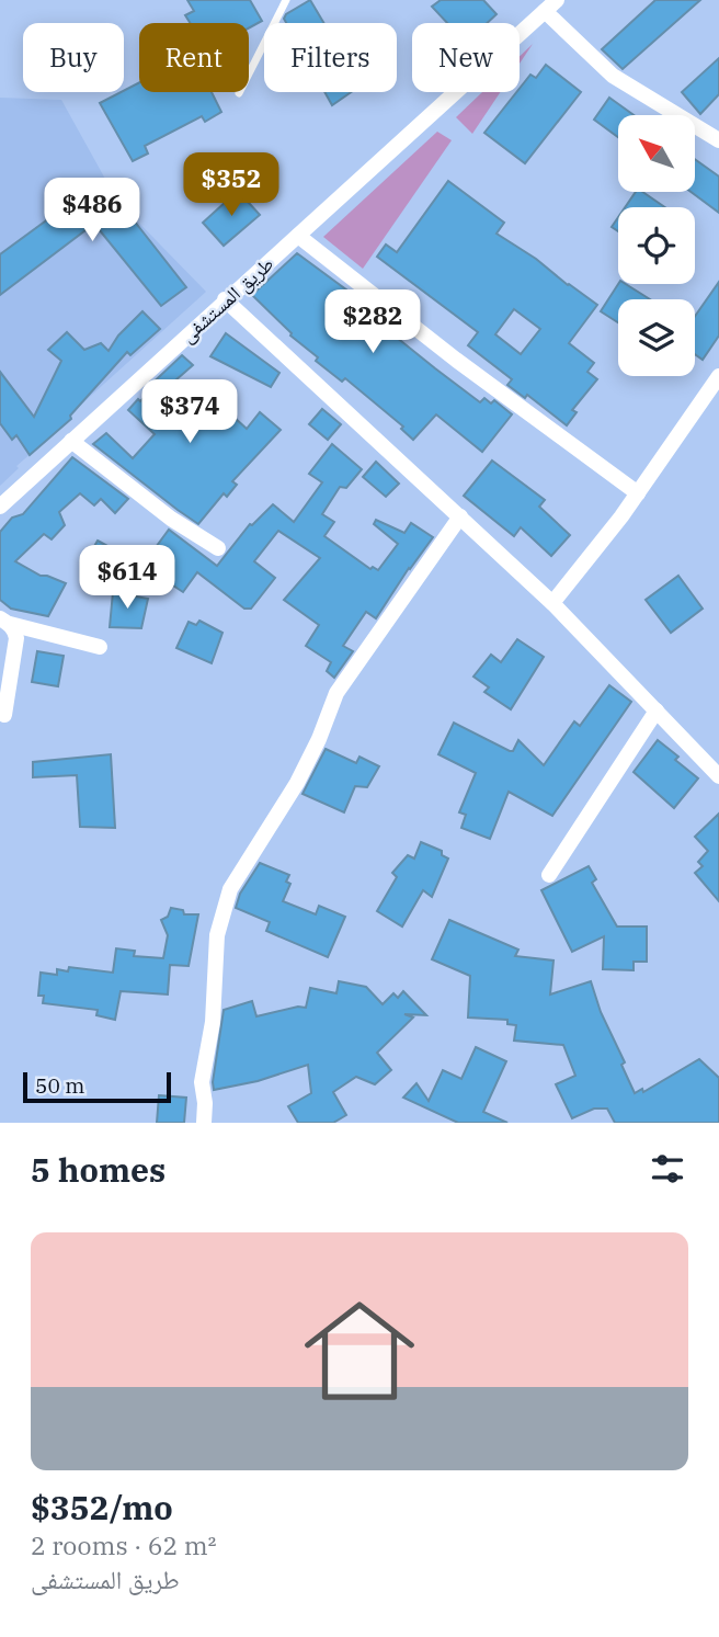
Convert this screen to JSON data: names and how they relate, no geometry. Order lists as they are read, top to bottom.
{
  "streets": {
    "street": ["طريق المستشفى"]
  },
  "scale_bar": "50 m",
  "north": "top left",
  "page": {
    "chip": [
      "Buy",
      "Rent",
      "Filters",
      "New"
    ],
    "price": [
      "$352",
      "$486",
      "$282",
      "$374",
      "$614"
    ],
    "scale": "50 m",
    "heading": "5 homes",
    "list": [
      {
        "name": "$352/mo",
        "note": "2 rooms · 62 m² · طريق المستشفى"
      }
    ]
  }
}
